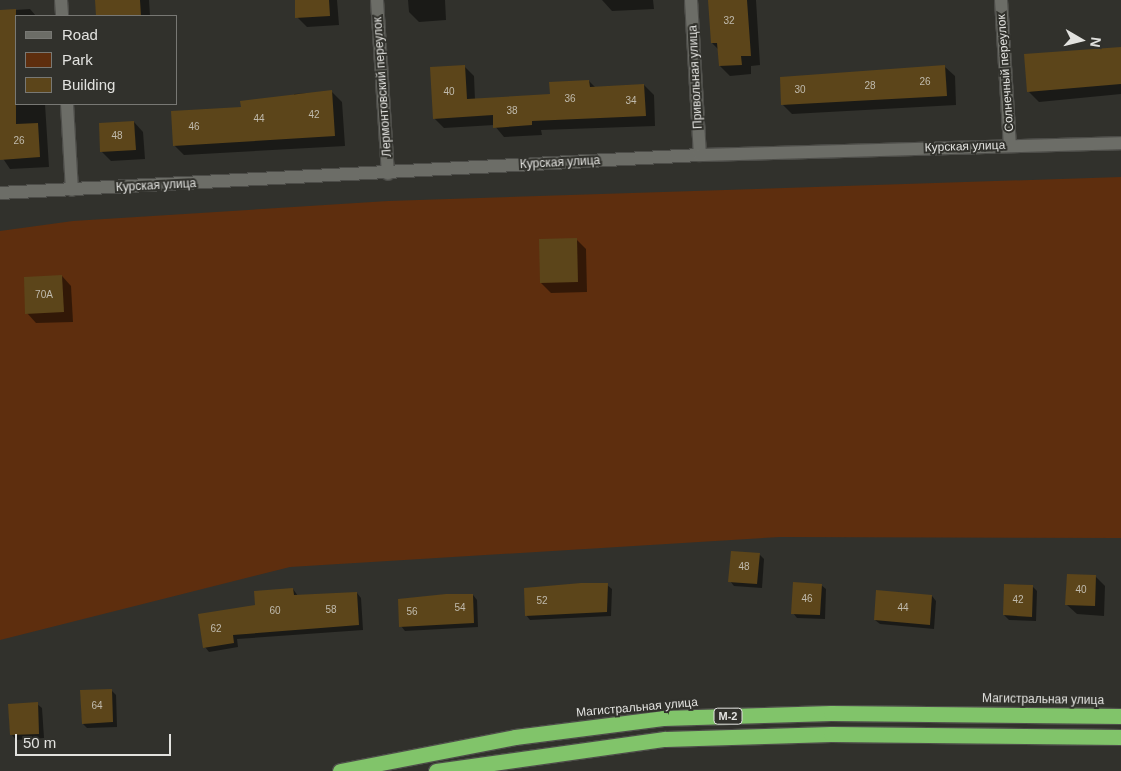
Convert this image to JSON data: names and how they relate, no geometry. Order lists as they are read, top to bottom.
{
  "streets": {
    "highway": ["Магистральная улица", "М-2"],
    "street": [
      "Солнечный переулок",
      "Привольная улица",
      "Лермонтовский переулок",
      "Курская улица"
    ]
  },
  "crossings": [
    ["Солнечный переулок", "Курская улица"],
    ["Привольная улица", "Курская улица"],
    ["Лермонтовский переулок", "Курская улица"]
  ],
  "house_numbers": [
    "32",
    "26",
    "28",
    "30",
    "40",
    "36",
    "34",
    "38",
    "42",
    "44",
    "46",
    "48",
    "26",
    "70А",
    "48",
    "40",
    "46",
    "42",
    "52",
    "54",
    "44",
    "58",
    "60",
    "56",
    "62",
    "64"
  ],
  "legend": ["Road", "Park", "Building"],
  "scale_bar": "50 m",
  "north": "right"
}
